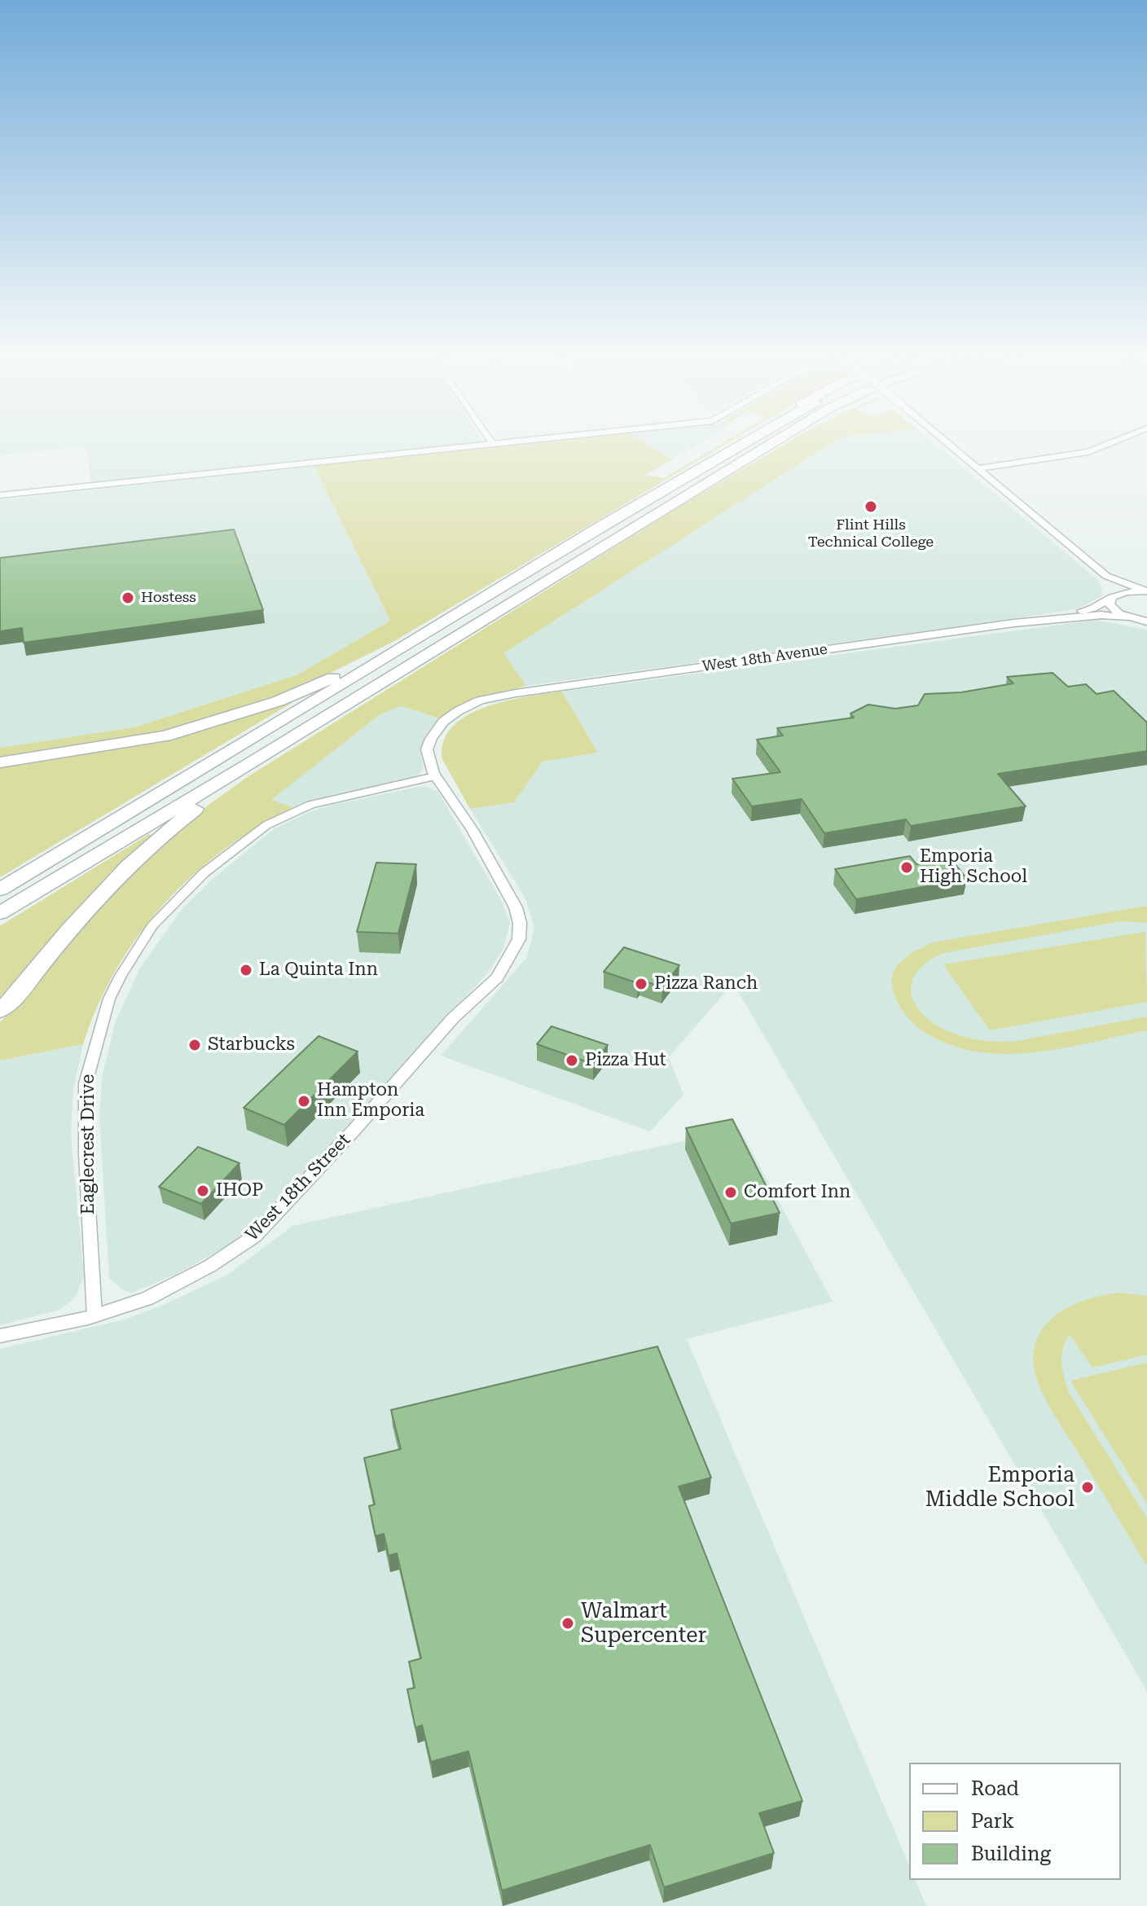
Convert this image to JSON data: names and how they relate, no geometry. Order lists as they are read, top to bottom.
{
  "streets": {
    "street": ["West 18th Avenue", "Eaglecrest Drive", "West 18th Street"]
  },
  "crossings": [
    ["West 18th Avenue", "West 18th Street"],
    ["Eaglecrest Drive", "West 18th Street"]
  ],
  "places": [
    "Flint Hills Technical College",
    "Hostess",
    "Emporia High School",
    "La Quinta Inn",
    "Pizza Ranch",
    "Starbucks",
    "Pizza Hut",
    "Hampton Inn Emporia",
    "IHOP",
    "Comfort Inn",
    "Emporia Middle School",
    "Walmart Supercenter"
  ],
  "legend": ["Road", "Park", "Building"]
}
